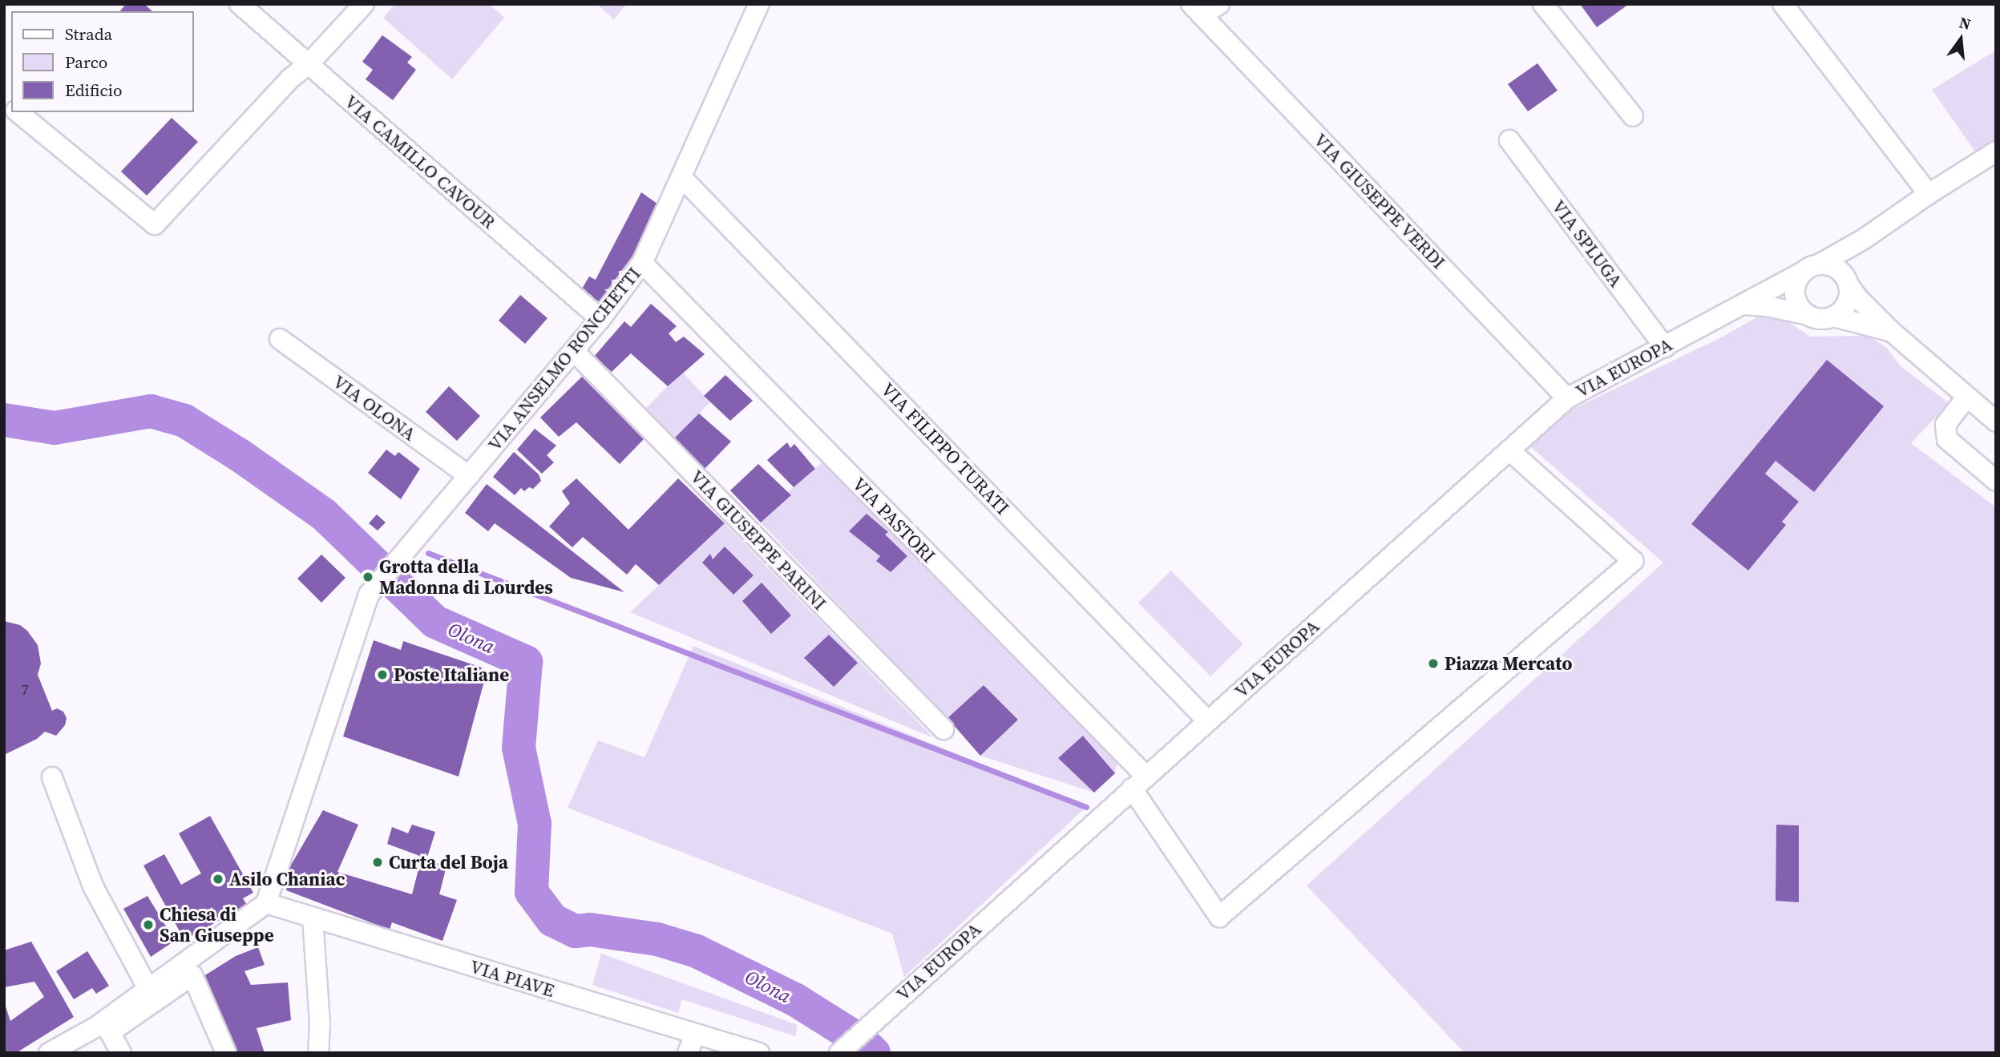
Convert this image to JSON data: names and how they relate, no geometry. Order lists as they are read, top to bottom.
{
  "streets": {
    "street": [
      "VIA CAMILLO CAVOUR",
      "VIA GIUSEPPE VERDI",
      "VIA SPLUGA",
      "VIA ANSELMO RONCHETTI",
      "VIA EUROPA",
      "VIA OLONA",
      "VIA FILIPPO TURATI",
      "VIA PASTORI",
      "VIA GIUSEPPE PARINI",
      "VIA PIAVE"
    ]
  },
  "crossings": [
    ["VIA CAMILLO CAVOUR", "VIA ANSELMO RONCHETTI"],
    ["VIA GIUSEPPE VERDI", "VIA EUROPA"],
    ["VIA SPLUGA", "VIA EUROPA"],
    ["VIA ANSELMO RONCHETTI", "VIA OLONA"],
    ["VIA ANSELMO RONCHETTI", "VIA FILIPPO TURATI"],
    ["VIA ANSELMO RONCHETTI", "VIA PASTORI"],
    ["VIA ANSELMO RONCHETTI", "VIA GIUSEPPE PARINI"],
    ["VIA ANSELMO RONCHETTI", "VIA PIAVE"],
    ["VIA EUROPA", "VIA FILIPPO TURATI"],
    ["VIA EUROPA", "VIA PASTORI"]
  ],
  "water": ["Olona"],
  "places": [
    "Grotta della Madonna di Lourdes",
    "Piazza Mercato",
    "Poste Italiane",
    "Curta del Boja",
    "Asilo Chaniac",
    "Chiesa di San Giuseppe"
  ],
  "house_numbers": ["7"],
  "legend": ["Strada", "Parco", "Edificio"],
  "north": "top"
}
